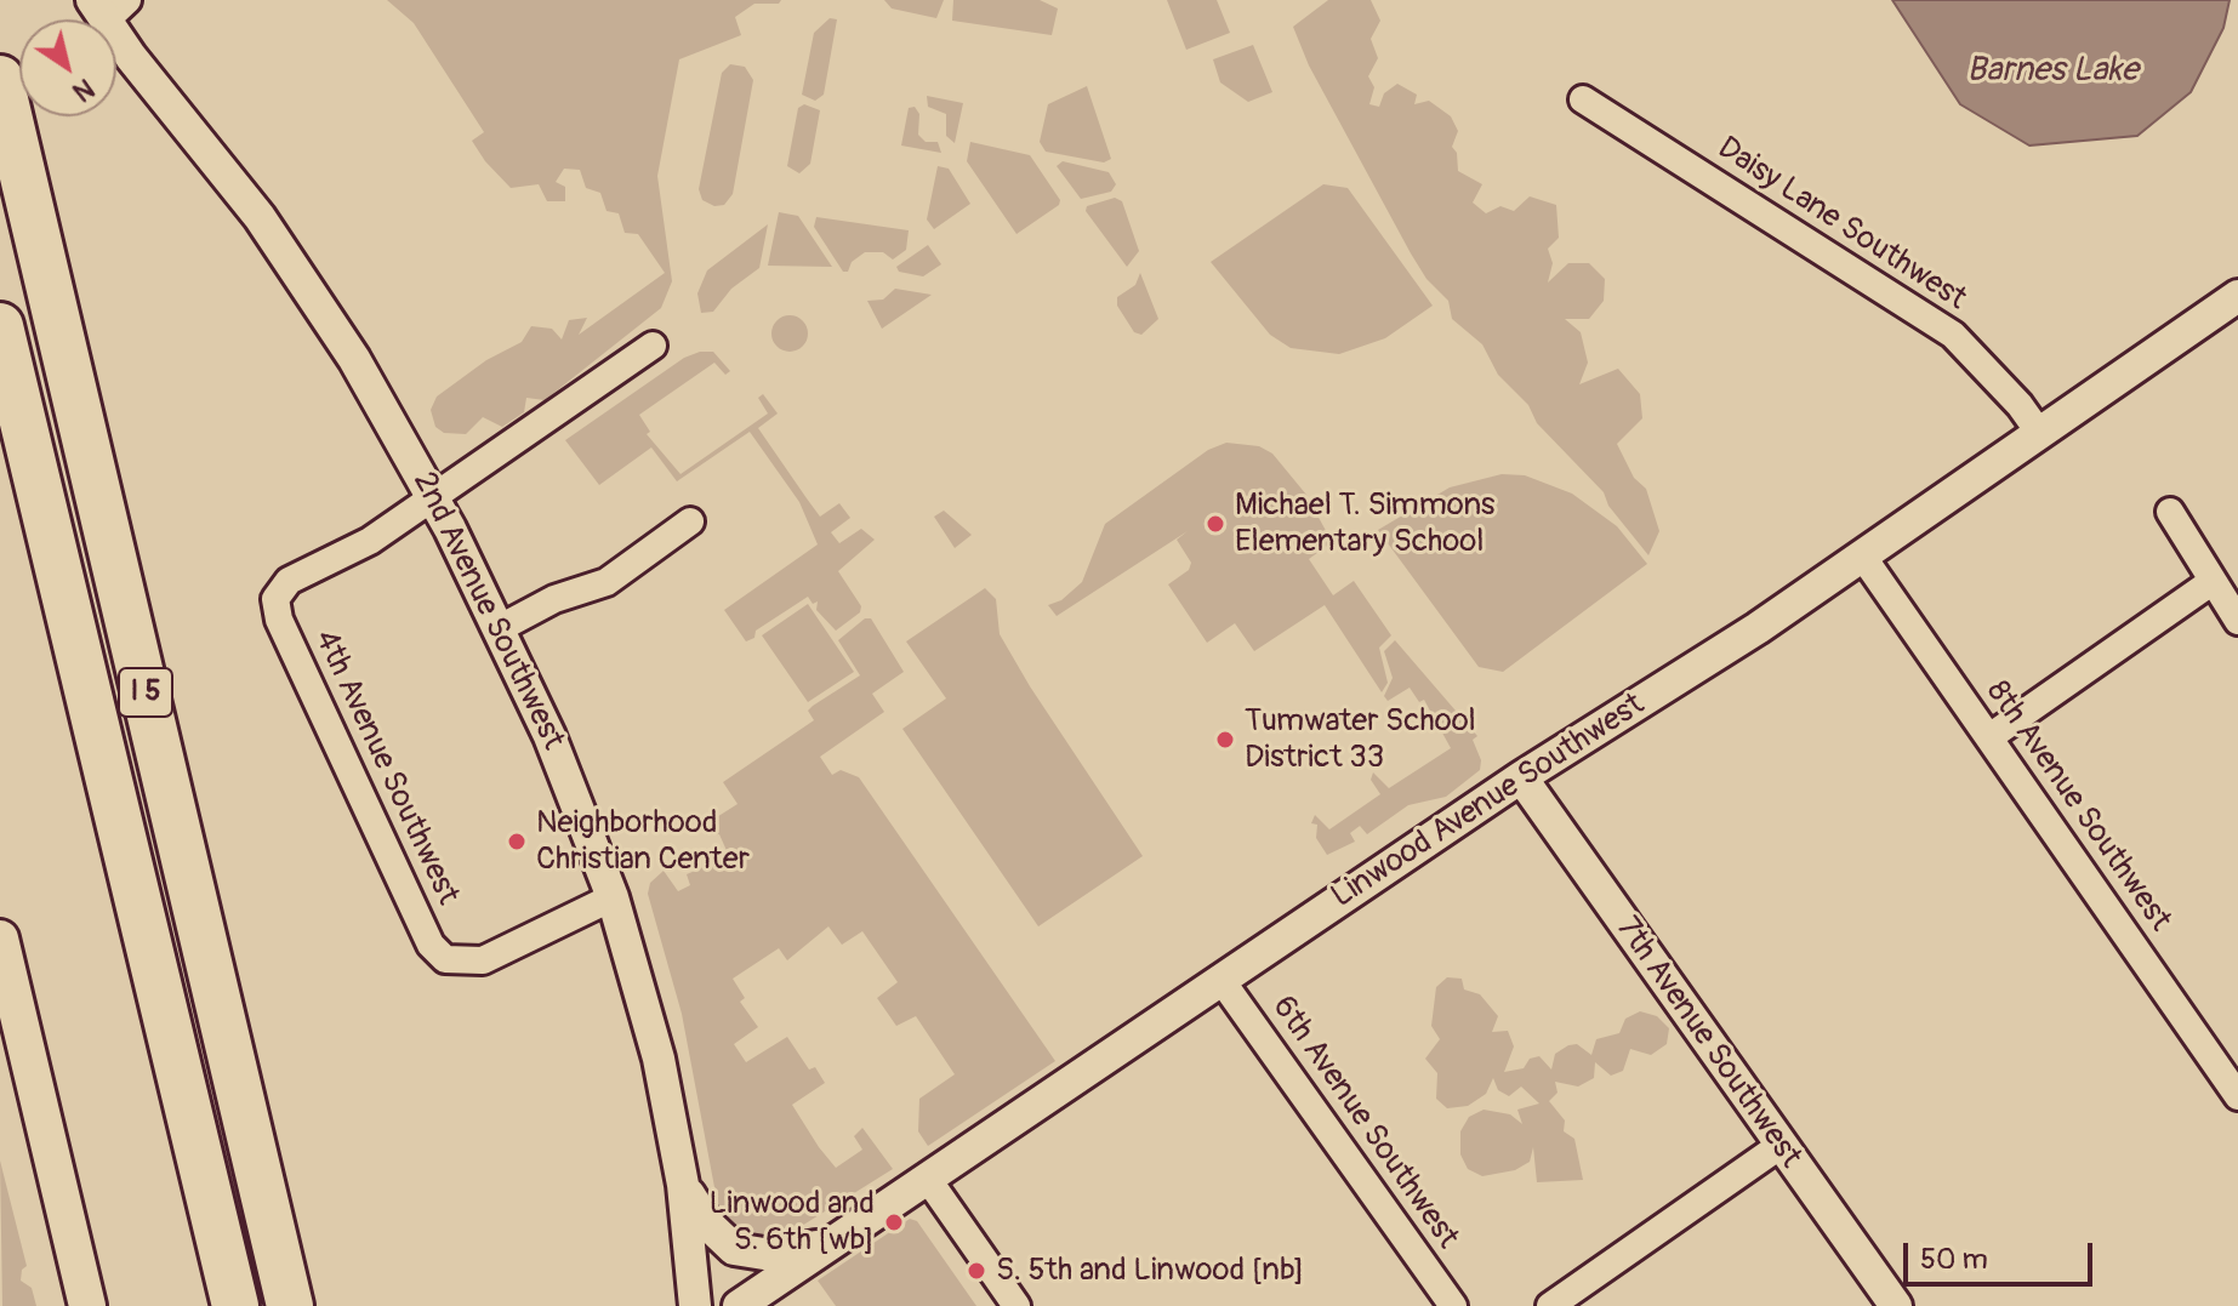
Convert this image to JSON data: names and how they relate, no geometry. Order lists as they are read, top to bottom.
{
  "streets": {
    "highway": ["I 5"],
    "street": [
      "Daisy Lane Southwest",
      "2nd Avenue Southwest",
      "4th Avenue Southwest",
      "Linwood Avenue Southwest",
      "8th Avenue Southwest",
      "7th Avenue Southwest",
      "6th Avenue Southwest"
    ]
  },
  "crossings": [
    ["Daisy Lane Southwest", "Linwood Avenue Southwest"],
    ["2nd Avenue Southwest", "4th Avenue Southwest"],
    ["Linwood Avenue Southwest", "8th Avenue Southwest"],
    ["Linwood Avenue Southwest", "7th Avenue Southwest"],
    ["Linwood Avenue Southwest", "6th Avenue Southwest"]
  ],
  "water": ["Barnes Lake"],
  "places": [
    "Michael T. Simmons Elementary School",
    "Tumwater School District 33",
    "Neighborhood Christian Center",
    "Linwood and S. 6th [wb]",
    "S. 5th and Linwood [nb]"
  ],
  "scale_bar": "50 m",
  "north": "bottom right"
}
